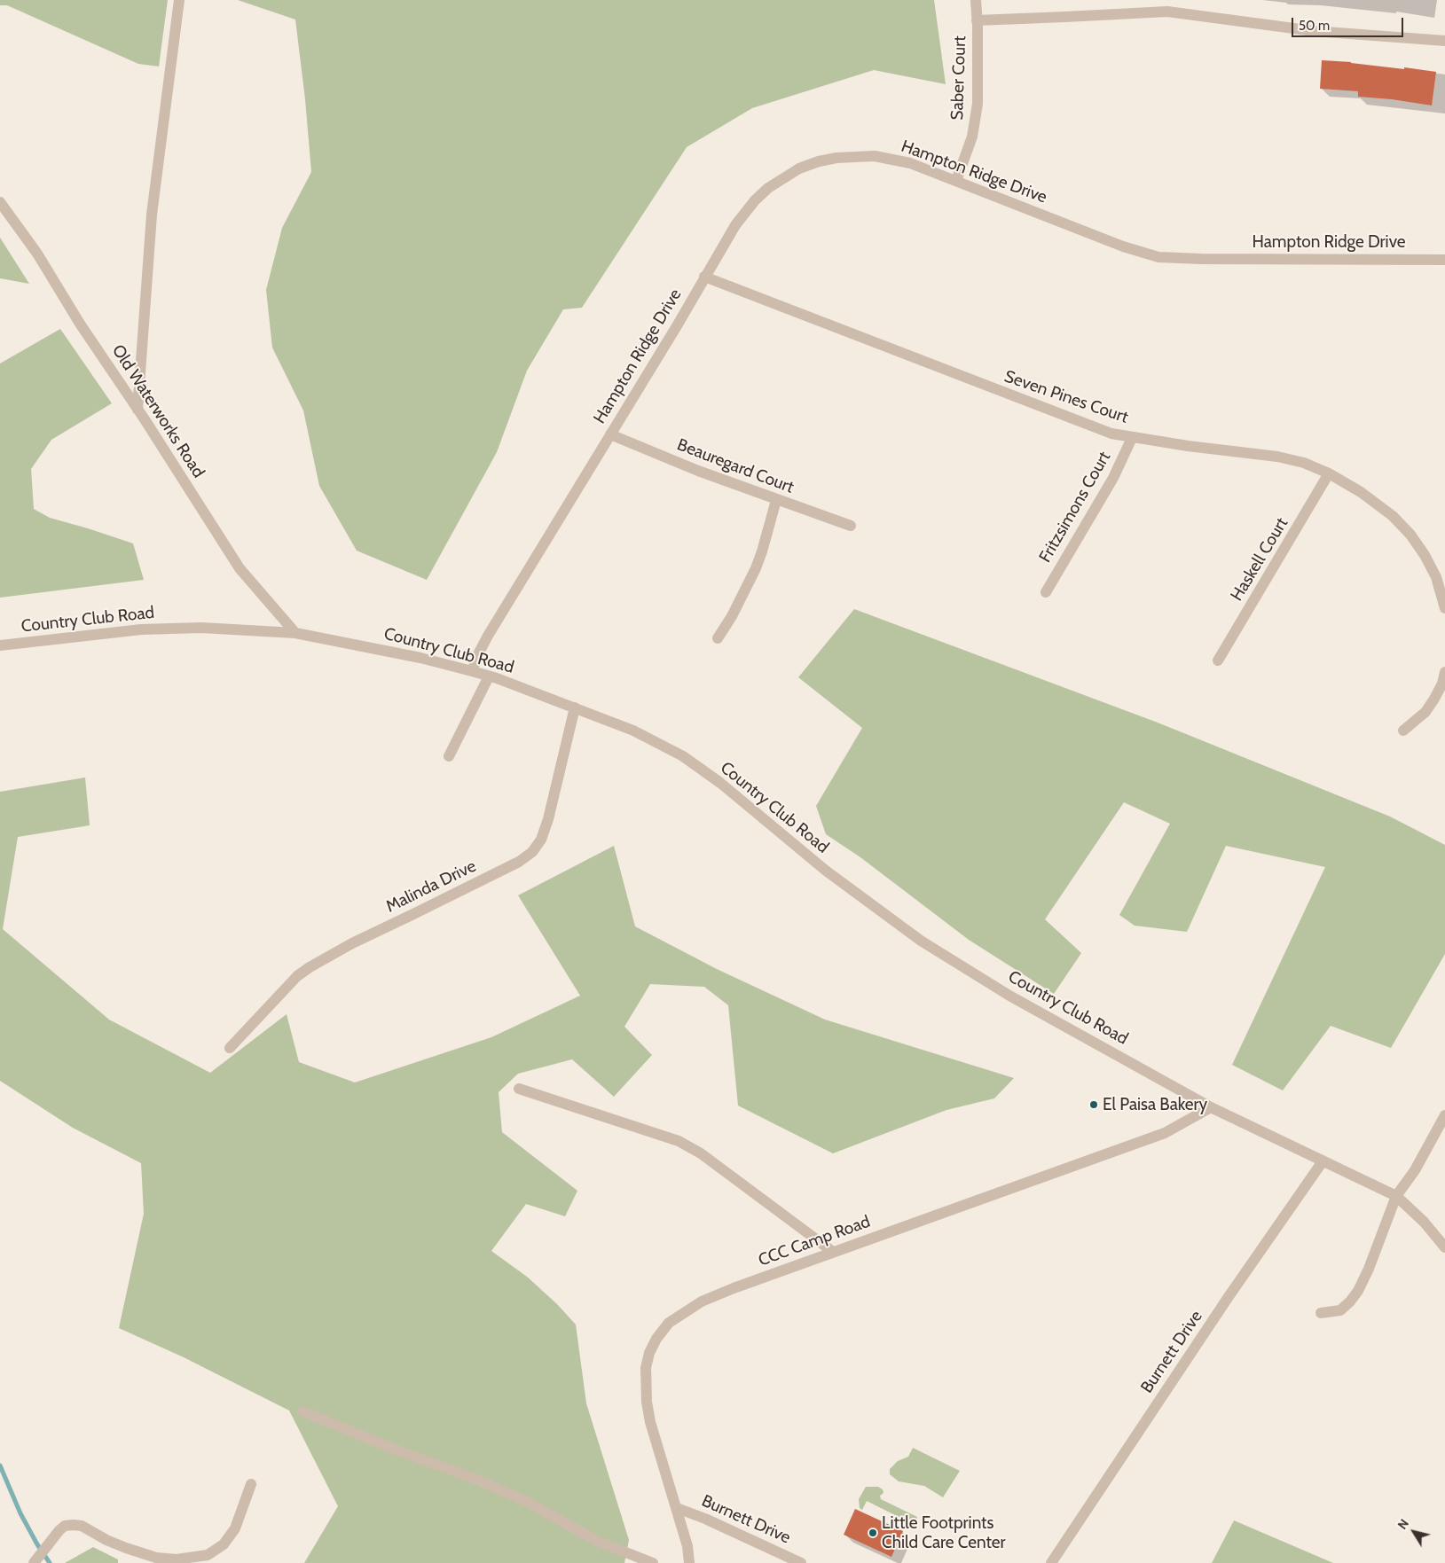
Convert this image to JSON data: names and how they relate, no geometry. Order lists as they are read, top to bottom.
{
  "streets": {
    "street": [
      "Saber Court",
      "Hampton Ridge Drive",
      "Seven Pines Court",
      "Old Waterworks Road",
      "Beauregard Court",
      "Fritzsimons Court",
      "Haskell Court",
      "Country Club Road",
      "Malinda Drive",
      "CCC Camp Road",
      "Burnett Drive"
    ]
  },
  "crossings": [
    ["Saber Court", "Hampton Ridge Drive"],
    ["Hampton Ridge Drive", "Seven Pines Court"],
    ["Hampton Ridge Drive", "Beauregard Court"],
    ["Hampton Ridge Drive", "Country Club Road"],
    ["Seven Pines Court", "Fritzsimons Court"],
    ["Seven Pines Court", "Haskell Court"],
    ["Old Waterworks Road", "Country Club Road"],
    ["Country Club Road", "Malinda Drive"],
    ["Country Club Road", "CCC Camp Road"],
    ["Country Club Road", "Burnett Drive"],
    ["CCC Camp Road", "Burnett Drive"]
  ],
  "places": ["El Paisa Bakery", "Little Footprints Child Care Center"],
  "scale_bar": "50 m",
  "north": "top left"
}
